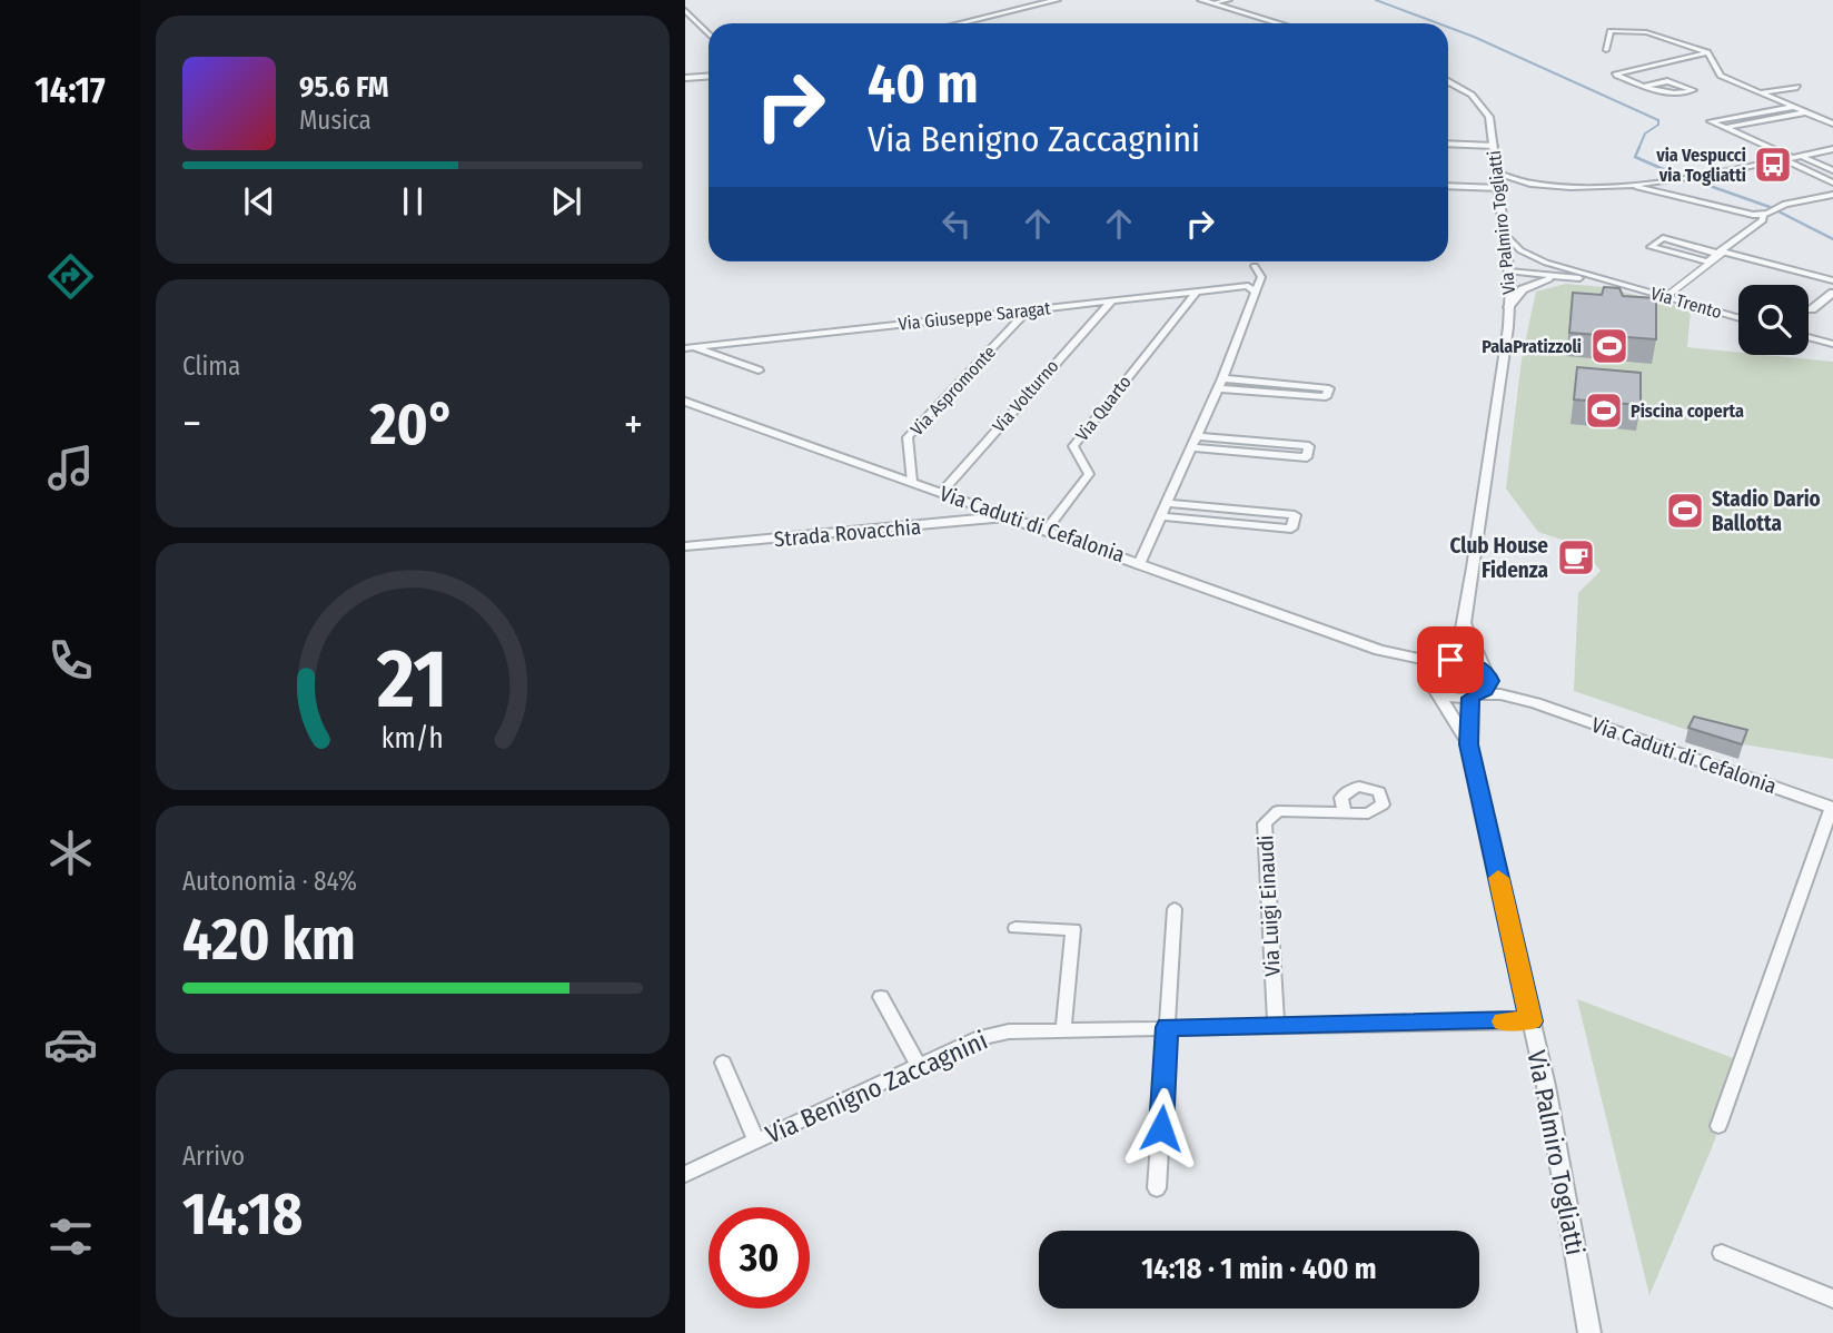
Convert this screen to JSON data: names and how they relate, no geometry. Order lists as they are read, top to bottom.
{
  "streets": {
    "street": [
      "Via Palmiro Togliatti",
      "Via Trento",
      "Via Giuseppe Saragat",
      "Via Aspromonte",
      "Via Volturno",
      "Via Quarto",
      "Via Caduti di Cefalonia",
      "Strada Rovacchia",
      "Via Luigi Einaudi",
      "Via Benigno Zaccagnini"
    ]
  },
  "crossings": [
    ["Via Palmiro Togliatti", "Via Trento"],
    ["Via Palmiro Togliatti", "Via Caduti di Cefalonia"],
    ["Via Palmiro Togliatti", "Via Benigno Zaccagnini"],
    ["Via Giuseppe Saragat", "Via Aspromonte"],
    ["Via Giuseppe Saragat", "Via Volturno"],
    ["Via Giuseppe Saragat", "Via Quarto"],
    ["Via Aspromonte", "Via Caduti di Cefalonia"],
    ["Via Volturno", "Via Caduti di Cefalonia"],
    ["Via Quarto", "Via Caduti di Cefalonia"],
    ["Via Caduti di Cefalonia", "Strada Rovacchia"],
    ["Via Luigi Einaudi", "Via Benigno Zaccagnini"]
  ],
  "places": {
    "bus stop": ["via Vespucci via Togliatti"],
    "sports": ["PalaPratizzoli", "Piscina coperta", "Stadio Dario Ballotta"],
    "cafe": ["Club House Fidenza"]
  },
  "page": {
    "tabs": "14:17",
    "turn": ["40 m", "Via Benigno Zaccagnini"],
    "song": ["95.6 FM", "Musica"],
    "tile": [
      "Clima",
      ["Autonomia · 84%", "420 km"],
      ["Arrivo", "14:18"]
    ],
    "heat": ["−", "20°", "+"],
    "limit": "30",
    "trip": "14:18 · 1 min · 400 m",
    "gauge": ["21", "km/h"]
  }
}
